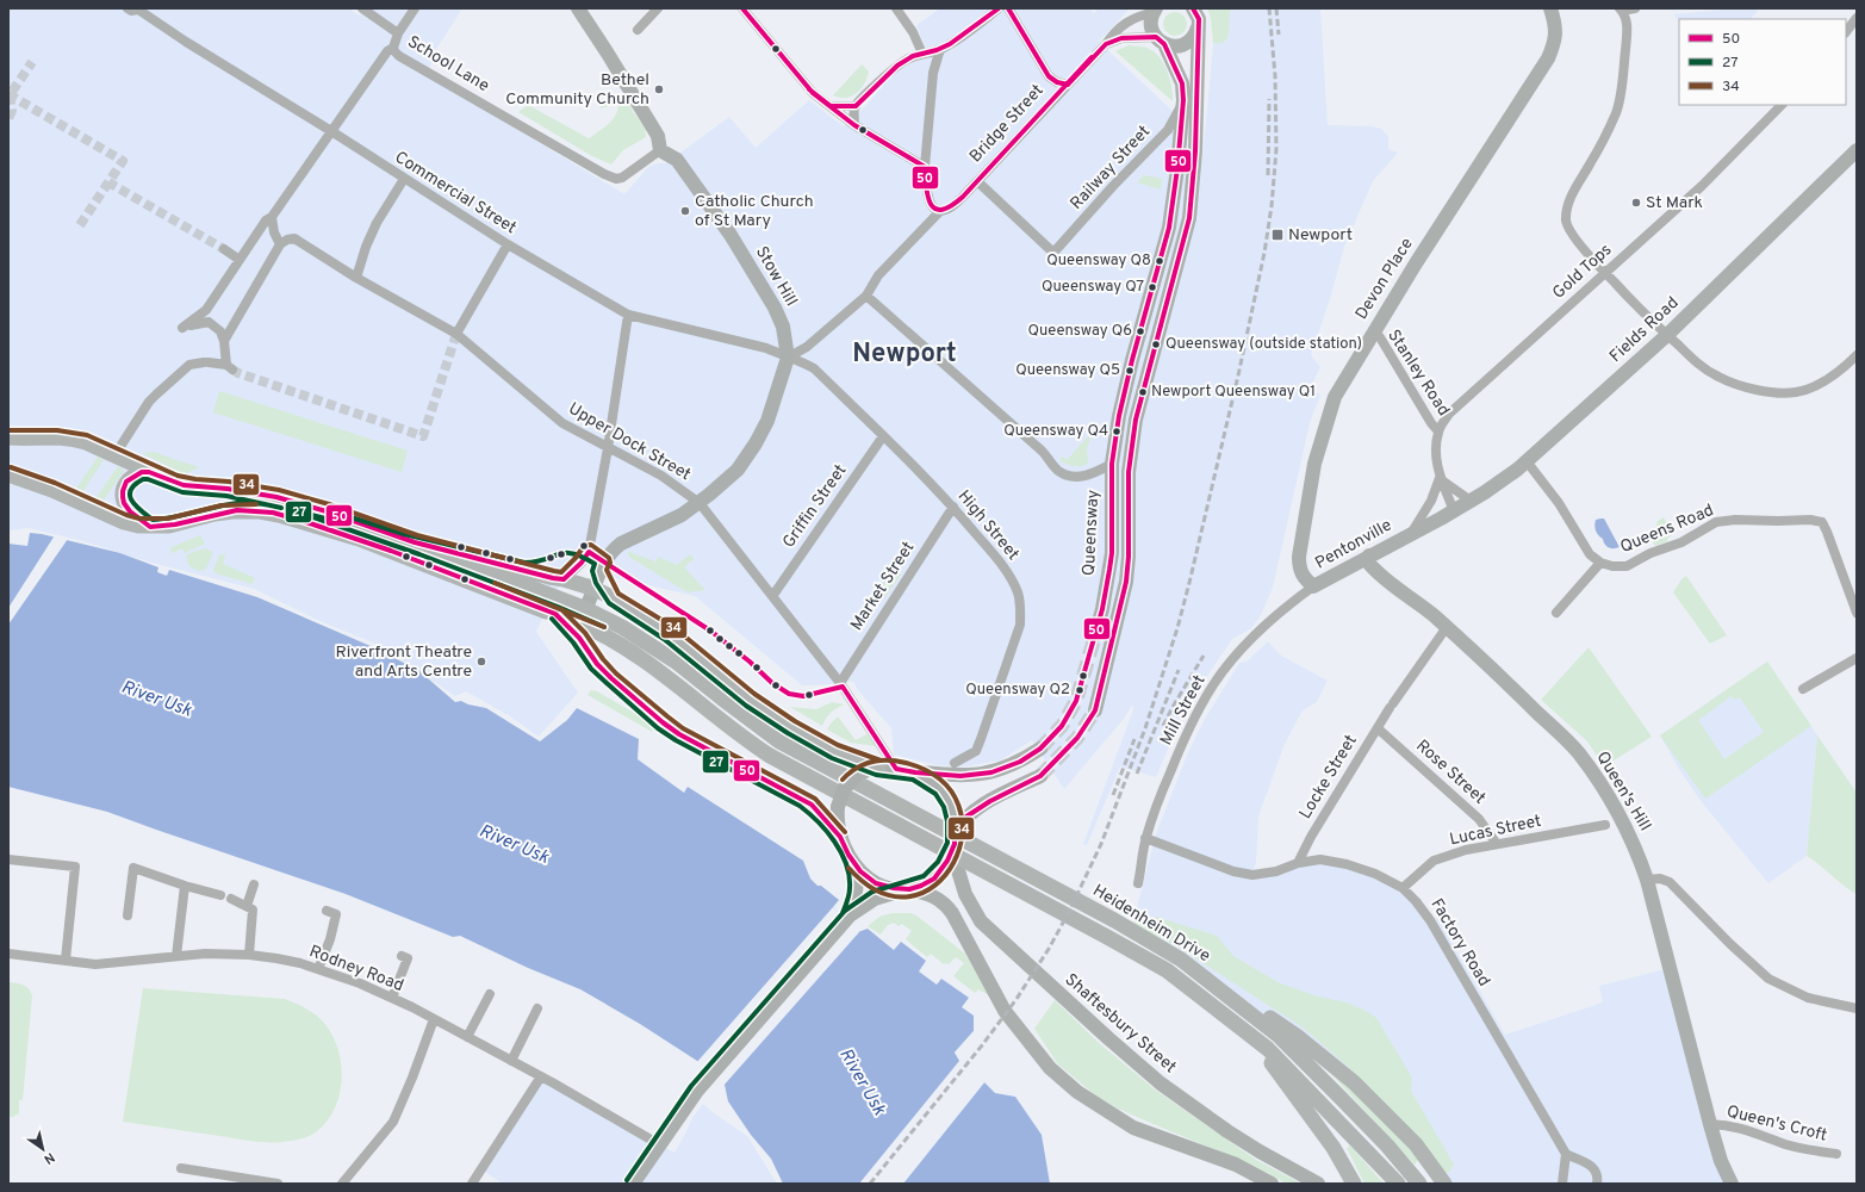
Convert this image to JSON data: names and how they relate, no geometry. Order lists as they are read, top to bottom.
{
  "streets": {
    "main road": [
      "Stow Hill",
      "Devon Place",
      "Fields Road",
      "Queensway",
      "Pentonville",
      "Queen's Hill",
      "Heidenheim Drive",
      "Shaftesbury Street"
    ],
    "street": [
      "School Lane",
      "Bridge Street",
      "Railway Street",
      "Commercial Street",
      "Gold Tops",
      "Stanley Road",
      "Upper Dock Street",
      "Griffin Street",
      "High Street",
      "Queens Road",
      "Market Street",
      "Mill Street",
      "Rose Street",
      "Locke Street",
      "Lucas Street",
      "Factory Road",
      "Rodney Road",
      "Queen's Croft"
    ]
  },
  "crossings": [
    ["School Lane", "Stow Hill"],
    ["Bridge Street", "Railway Street"],
    ["Bridge Street", "Queensway"],
    ["Railway Street", "Queensway"],
    ["Commercial Street", "Stow Hill"],
    ["Commercial Street", "High Street"],
    ["Gold Tops", "Fields Road"],
    ["Gold Tops", "Stanley Road"],
    ["Gold Tops", "Pentonville"],
    ["Stow Hill", "High Street"],
    ["Devon Place", "Stanley Road"],
    ["Devon Place", "Pentonville"],
    ["Devon Place", "Mill Street"],
    ["Fields Road", "Pentonville"],
    ["Upper Dock Street", "Griffin Street"],
    ["Upper Dock Street", "Market Street"],
    ["Upper Dock Street", "Shaftesbury Street"],
    ["Griffin Street", "High Street"],
    ["High Street", "Market Street"],
    ["Pentonville", "Mill Street"],
    ["Pentonville", "Queen's Hill"],
    ["Mill Street", "Factory Road"],
    ["Rose Street", "Locke Street"],
    ["Rose Street", "Lucas Street"],
    ["Locke Street", "Queen's Hill"],
    ["Locke Street", "Factory Road"],
    ["Queen's Hill", "Queen's Croft"],
    ["Lucas Street", "Factory Road"]
  ],
  "districts": ["Newport"],
  "water": ["River Usk"],
  "places": {
    "other": [
      "Bethel Community Church",
      "St Mark",
      "Catholic Church of St Mary",
      "Queensway Q8",
      "Queensway Q7",
      "Queensway Q6",
      "Queensway (outside station)",
      "Queensway Q5",
      "Newport Queensway Q1",
      "Queensway Q4",
      "Riverfront Theatre and Arts Centre",
      "Queensway Q2"
    ],
    "transit": ["Newport"]
  },
  "lines": ["transit line 50", "transit line 34", "transit line 27"],
  "legend": ["50", "27", "34"],
  "north": "bottom right"
}
